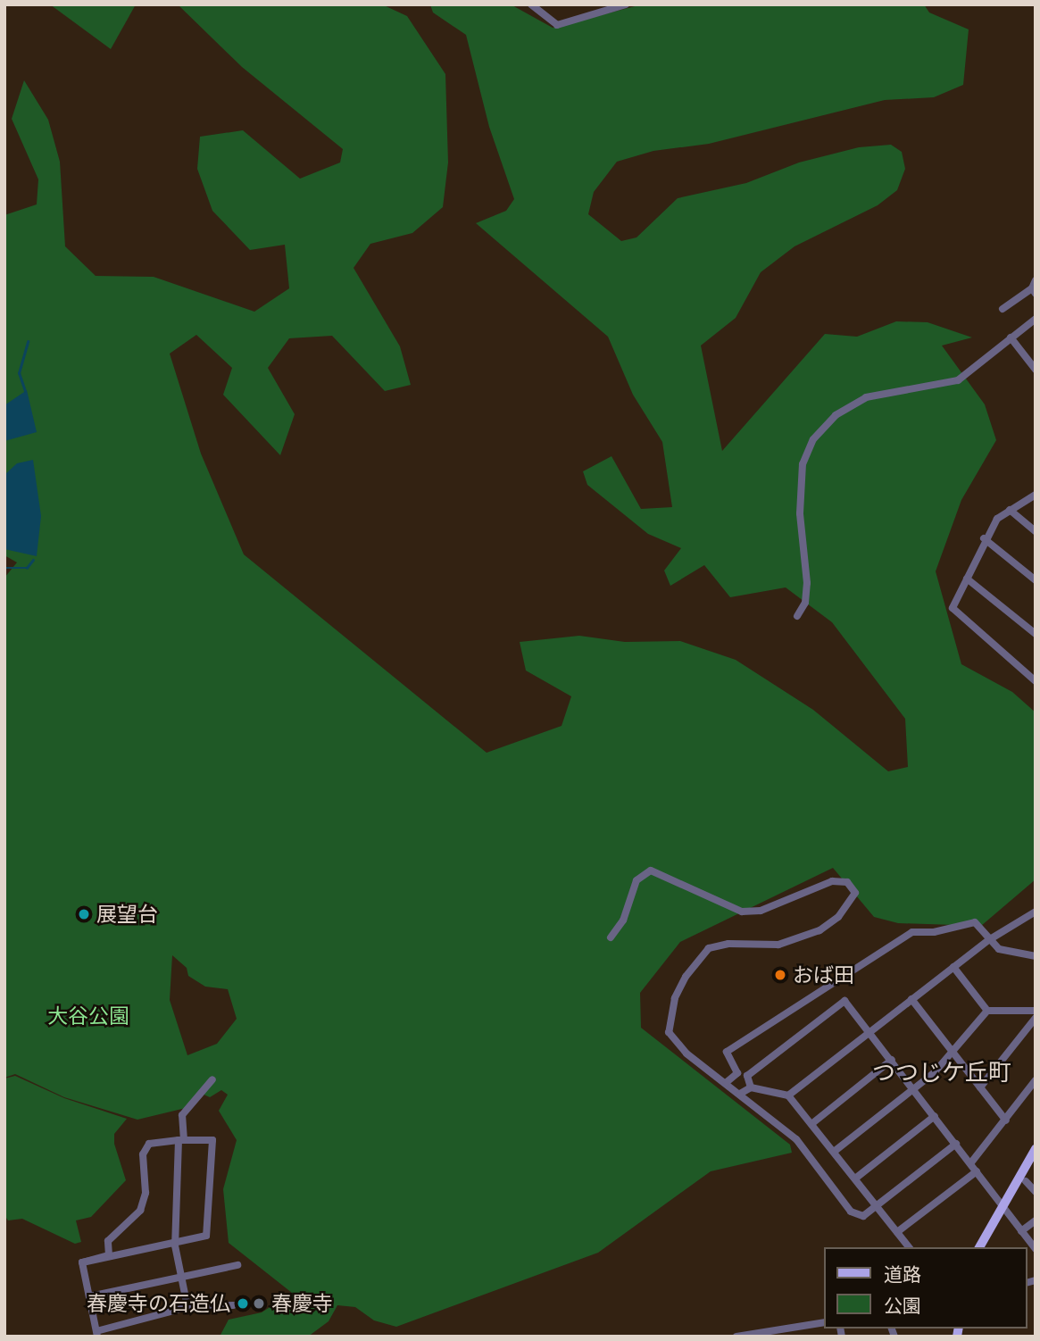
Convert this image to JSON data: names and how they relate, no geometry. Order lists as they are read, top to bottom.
{
  "districts": ["つつじケ丘町"],
  "parks": ["大谷公園"],
  "places": [
    "展望台",
    "おば田",
    "春慶寺の石造仏",
    "春慶寺"
  ],
  "legend": ["道路", "公園"]
}
